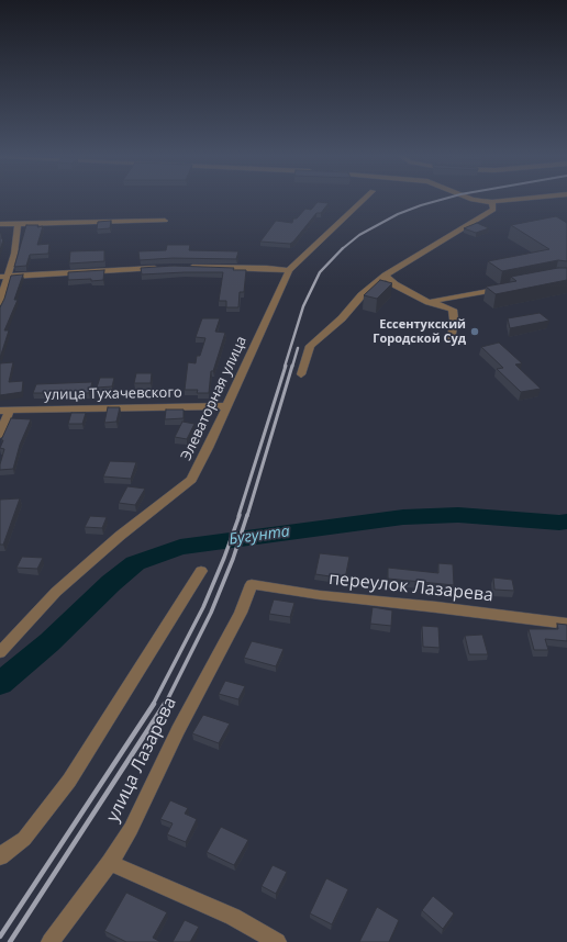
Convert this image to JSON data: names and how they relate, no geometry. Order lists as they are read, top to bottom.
{
  "streets": {
    "street": [
      "улица Тухачевского",
      "Элеваторная улица",
      "переулок Лазарева",
      "улица Лазарева"
    ]
  },
  "crossings": [
    ["улица Тухачевского", "Элеваторная улица"],
    ["переулок Лазарева", "улица Лазарева"]
  ],
  "water": ["Бугунта"],
  "places": ["Ессентукский Городской Суд"]
}
